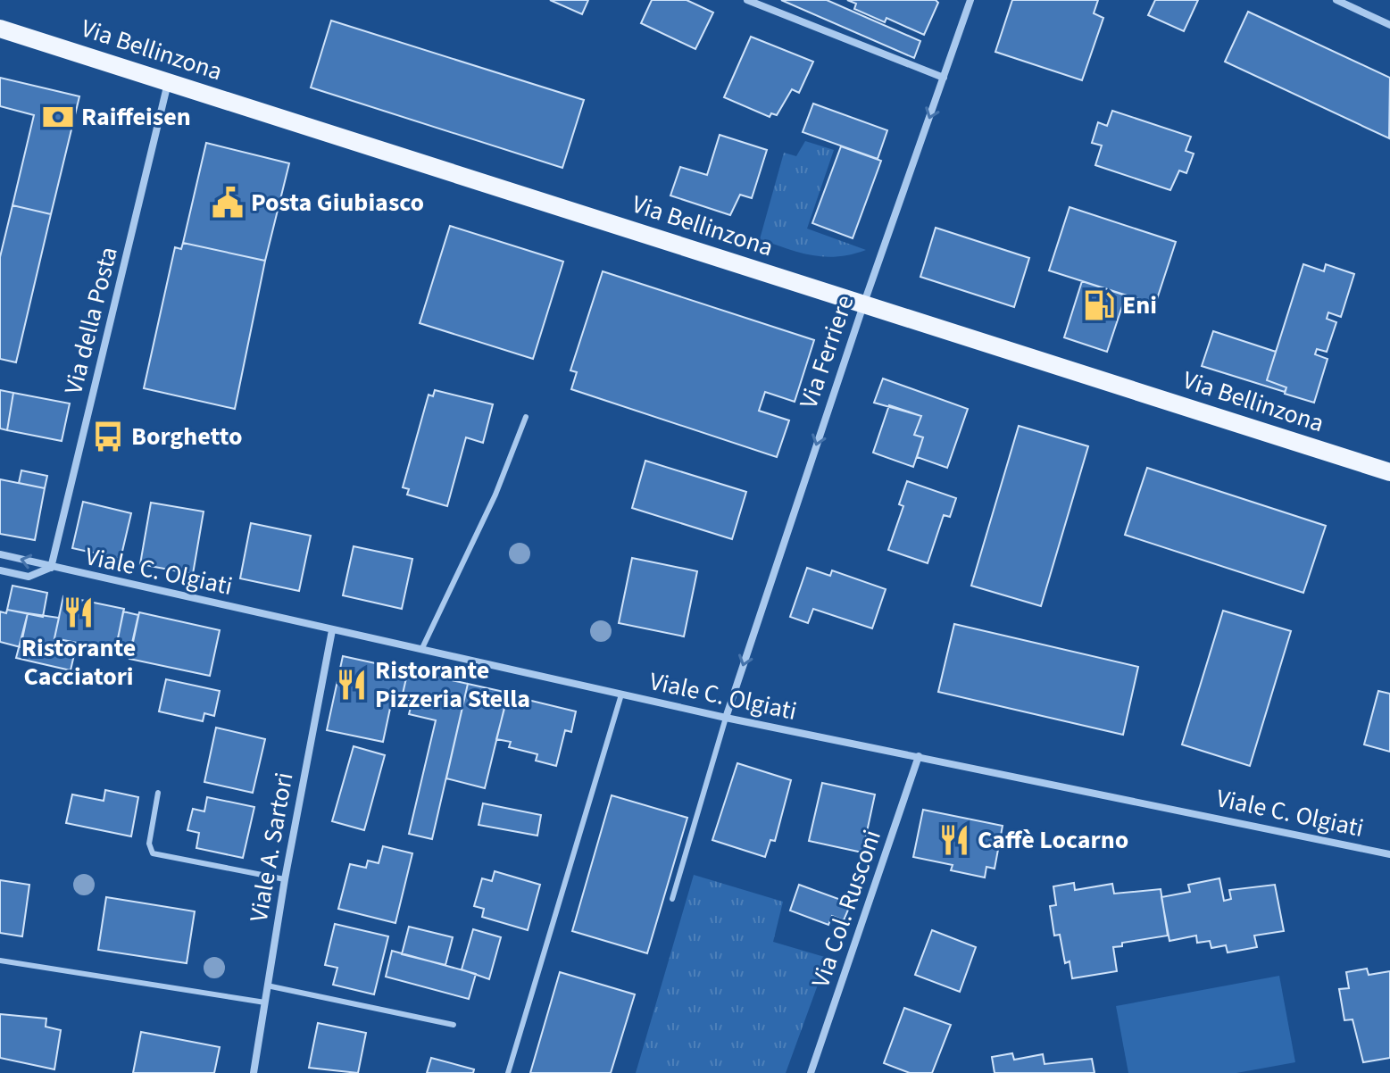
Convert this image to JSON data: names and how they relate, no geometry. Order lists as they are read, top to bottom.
{
  "streets": {
    "main road": ["Via Bellinzona"],
    "street": [
      "Via della Posta",
      "Via Ferriere",
      "Viale C. Olgiati",
      "Viale A. Sartori",
      "Via Col. Rusconi"
    ]
  },
  "crossings": [
    ["Via Bellinzona", "Via della Posta"],
    ["Via Bellinzona", "Via Ferriere"],
    ["Via della Posta", "Viale C. Olgiati"],
    ["Via Ferriere", "Viale C. Olgiati"],
    ["Viale C. Olgiati", "Viale A. Sartori"],
    ["Viale C. Olgiati", "Via Col. Rusconi"]
  ],
  "one_way": ["Via Ferriere"],
  "places": {
    "bank": ["Raiffeisen"],
    "public building": ["Posta Giubiasco"],
    "fuel station": ["Eni"],
    "bus stop": ["Borghetto"],
    "restaurant": ["Ristorante Cacciatori", "Ristorante Pizzeria Stella", "Caffè Locarno"]
  }
}
